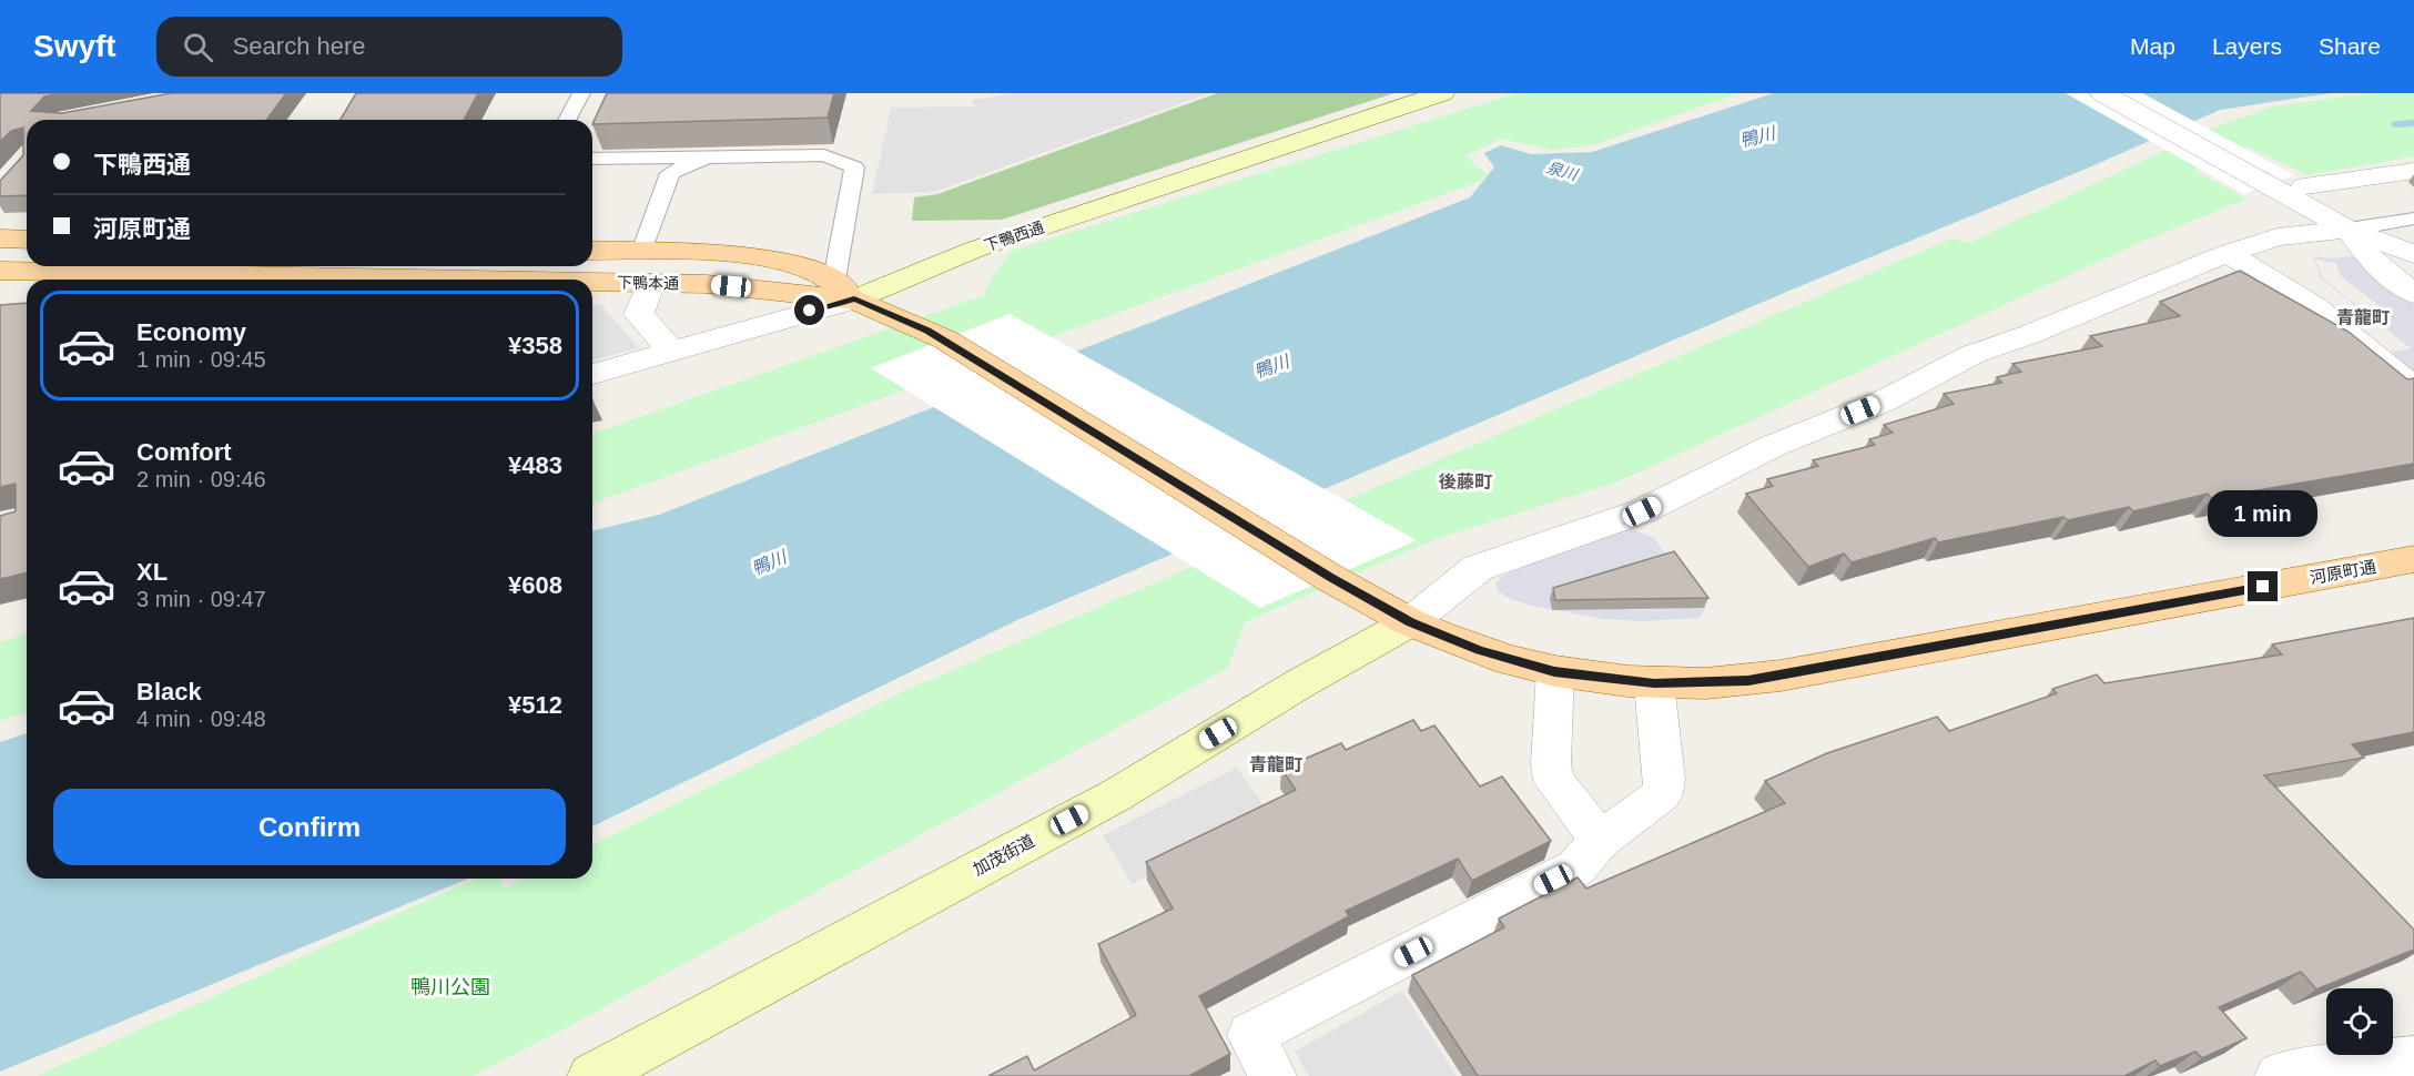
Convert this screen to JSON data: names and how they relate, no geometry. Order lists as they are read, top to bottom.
{
  "streets": {
    "main road": ["下鴨本通", "河原町通"],
    "street": ["下鴨西通", "加茂街道"]
  },
  "crossings": [
    ["下鴨西通", "下鴨本通"],
    ["下鴨西通", "河原町通"],
    ["下鴨本通", "河原町通"],
    ["河原町通", "加茂街道"]
  ],
  "districts": ["青龍町", "後藤町", "青龍町"],
  "water": ["鴨川", "泉川"],
  "parks": ["鴨川公園"],
  "page": {
    "header": "Swyft",
    "search": "Search here",
    "nav": ["Map", "Layers", "Share"],
    "banner": ["下鴨西通", "河原町通"],
    "list": [
      {
        "name": "Economy",
        "note": "1 min · 09:45",
        "value": "¥358"
      },
      {
        "name": "Comfort",
        "note": "2 min · 09:46",
        "value": "¥483"
      },
      {
        "name": "XL",
        "note": "3 min · 09:47",
        "value": "¥608"
      },
      {
        "name": "Black",
        "note": "4 min · 09:48",
        "value": "¥512"
      }
    ],
    "bubble": "1 min",
    "buttons": "Confirm"
  }
}
